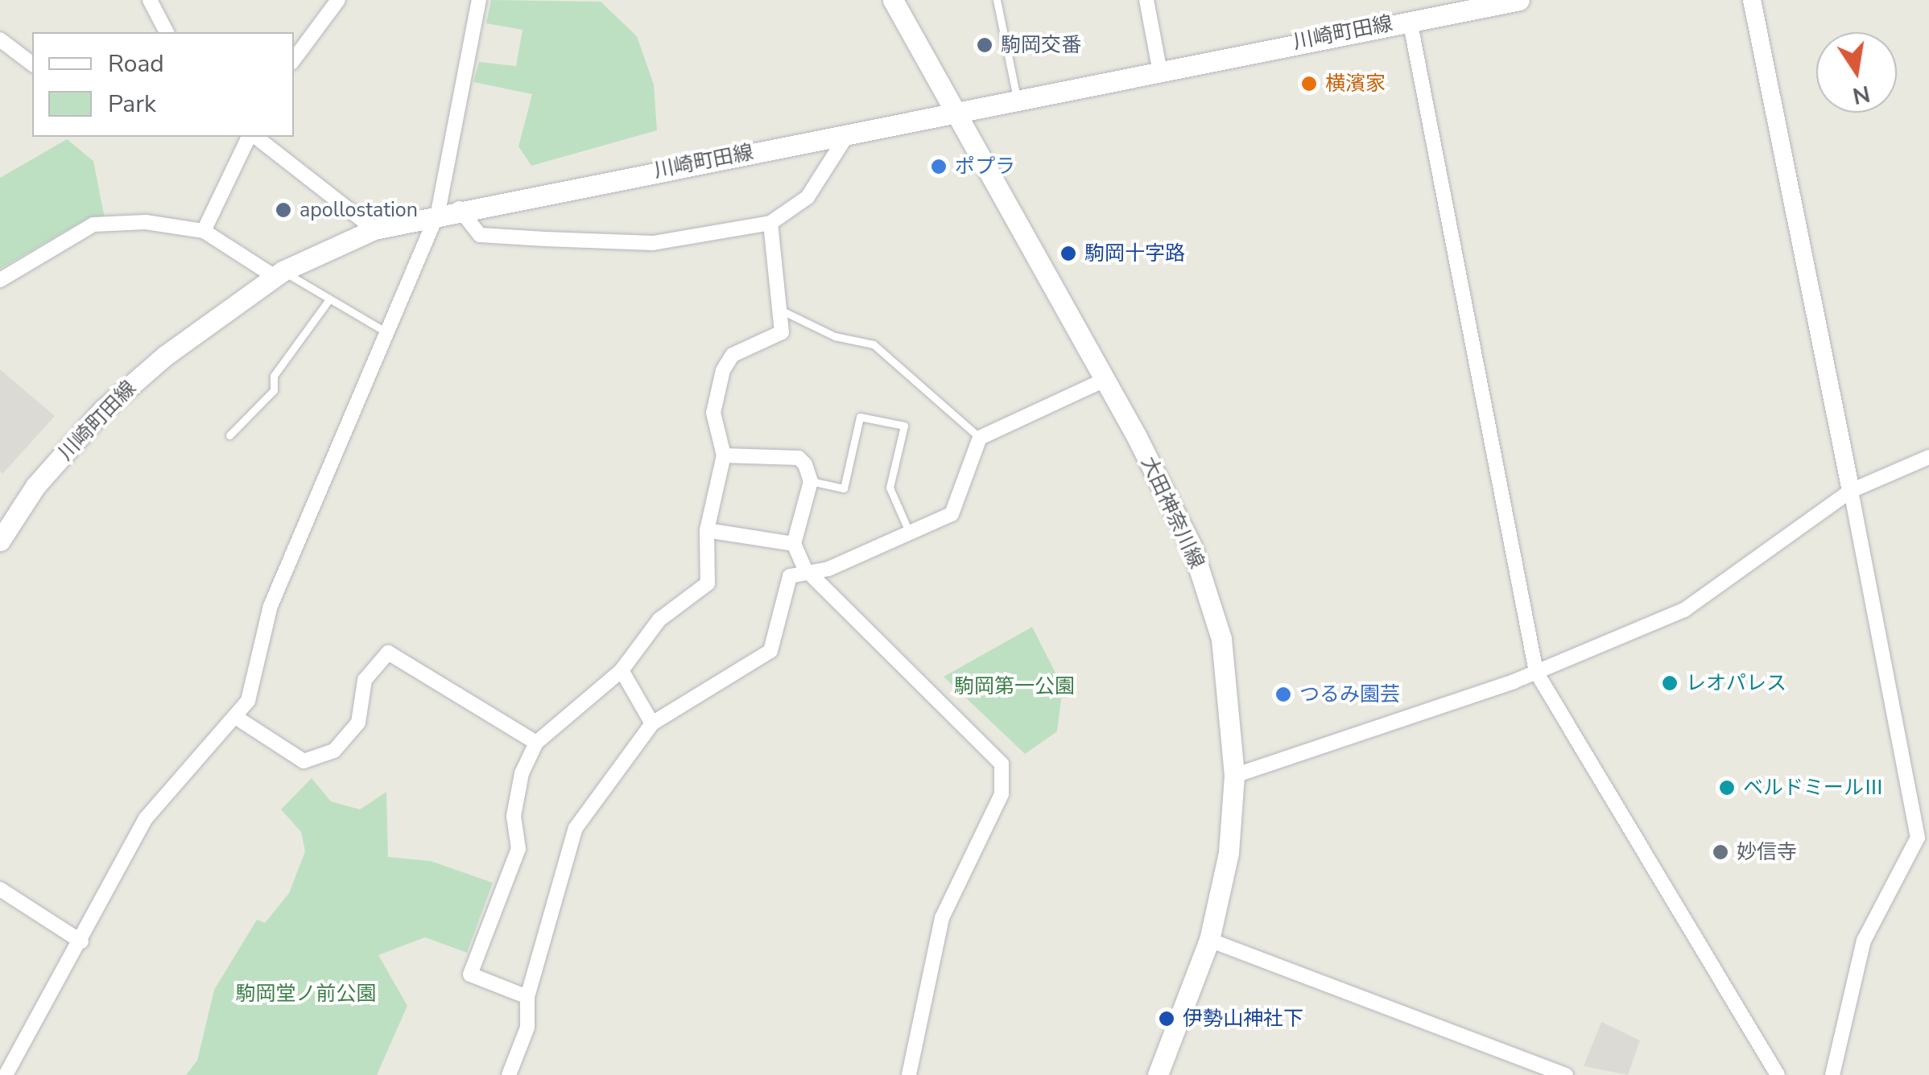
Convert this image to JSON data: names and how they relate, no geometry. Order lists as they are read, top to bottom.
{
  "streets": {
    "main road": ["川崎町田線", "大田神奈川線"]
  },
  "crossings": [
    ["川崎町田線", "大田神奈川線"]
  ],
  "parks": ["駒岡第一公園", "駒岡堂ノ前公園"],
  "places": [
    "駒岡交番",
    "横濱家",
    "ポプラ",
    "apollostation",
    "駒岡十字路",
    "レオパレス",
    "つるみ園芸",
    "ベルドミールⅢ",
    "妙信寺",
    "伊勢山神社下"
  ],
  "legend": ["Road", "Park"],
  "north": "bottom"
}
